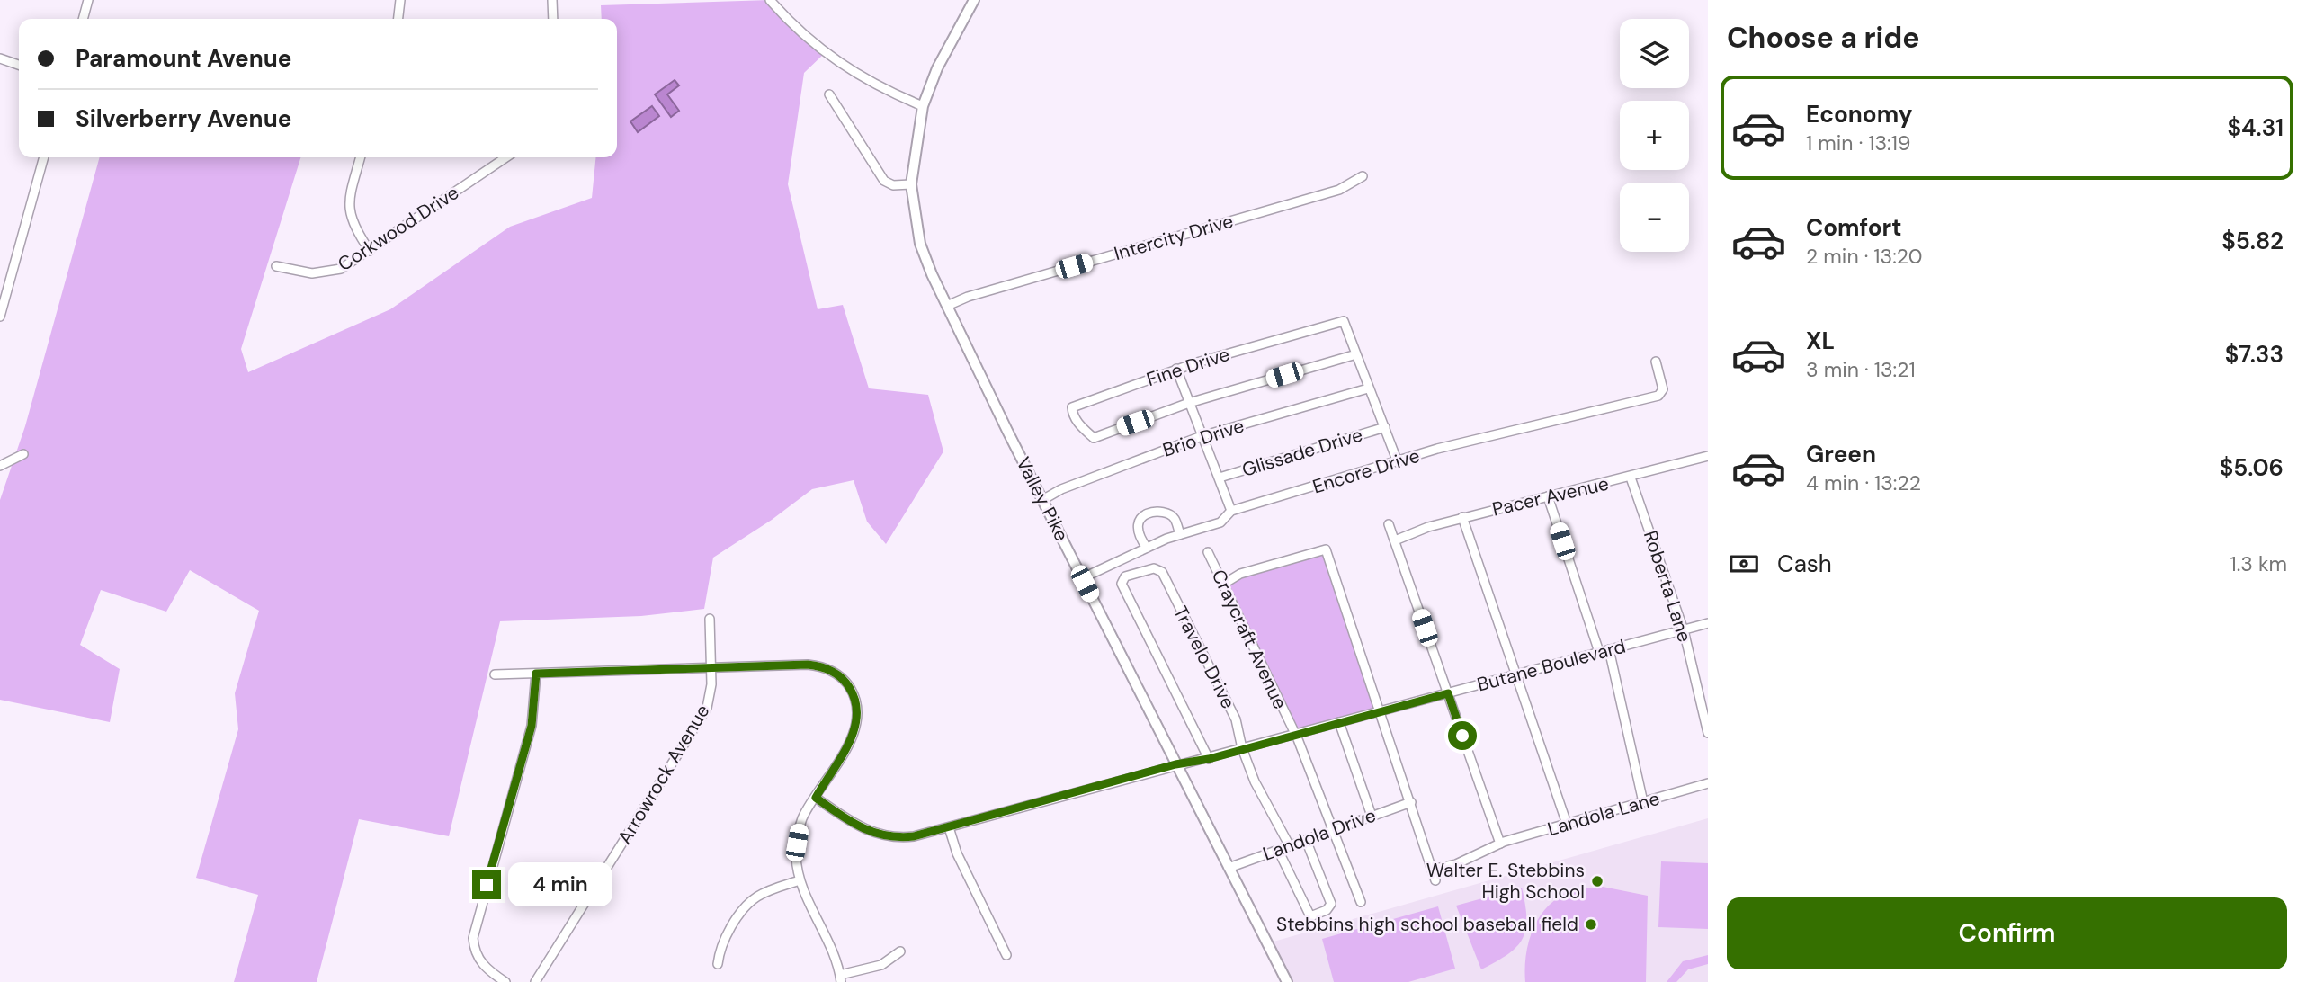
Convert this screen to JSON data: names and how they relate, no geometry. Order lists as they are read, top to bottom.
{
  "streets": {
    "street": [
      "Corkwood Drive",
      "Intercity Drive",
      "Fine Drive",
      "Brio Drive",
      "Glissade Drive",
      "Encore Drive",
      "Pacer Avenue",
      "Valley Pike",
      "Roberta Lane",
      "Craycraft Avenue",
      "Travelo Drive",
      "Butane Boulevard",
      "Arrowrock Avenue",
      "Landola Lane",
      "Landola Drive"
    ]
  },
  "crossings": [
    ["Intercity Drive", "Valley Pike"],
    ["Brio Drive", "Valley Pike"],
    ["Encore Drive", "Valley Pike"],
    ["Pacer Avenue", "Roberta Lane"],
    ["Valley Pike", "Butane Boulevard"],
    ["Valley Pike", "Landola Drive"],
    ["Roberta Lane", "Butane Boulevard"],
    ["Craycraft Avenue", "Butane Boulevard"],
    ["Craycraft Avenue", "Landola Drive"],
    ["Travelo Drive", "Butane Boulevard"],
    ["Travelo Drive", "Landola Drive"]
  ],
  "places": ["Walter E. Stebbins High School", "Stebbins high school baseball field"],
  "page": {
    "heading": "Choose a ride",
    "map_buttons": ["+", "−"],
    "banner": ["Paramount Avenue", "Silverberry Avenue"],
    "list": [
      {
        "name": "Economy",
        "note": "1 min · 13:19",
        "value": "$4.31"
      },
      {
        "name": "Comfort",
        "note": "2 min · 13:20",
        "value": "$5.82"
      },
      {
        "name": "XL",
        "note": "3 min · 13:21",
        "value": "$7.33"
      },
      {
        "name": "Green",
        "note": "4 min · 13:22",
        "value": "$5.06"
      }
    ],
    "pay": ["Cash", "1.3 km"],
    "bubble": "4 min",
    "buttons": "Confirm"
  }
}
